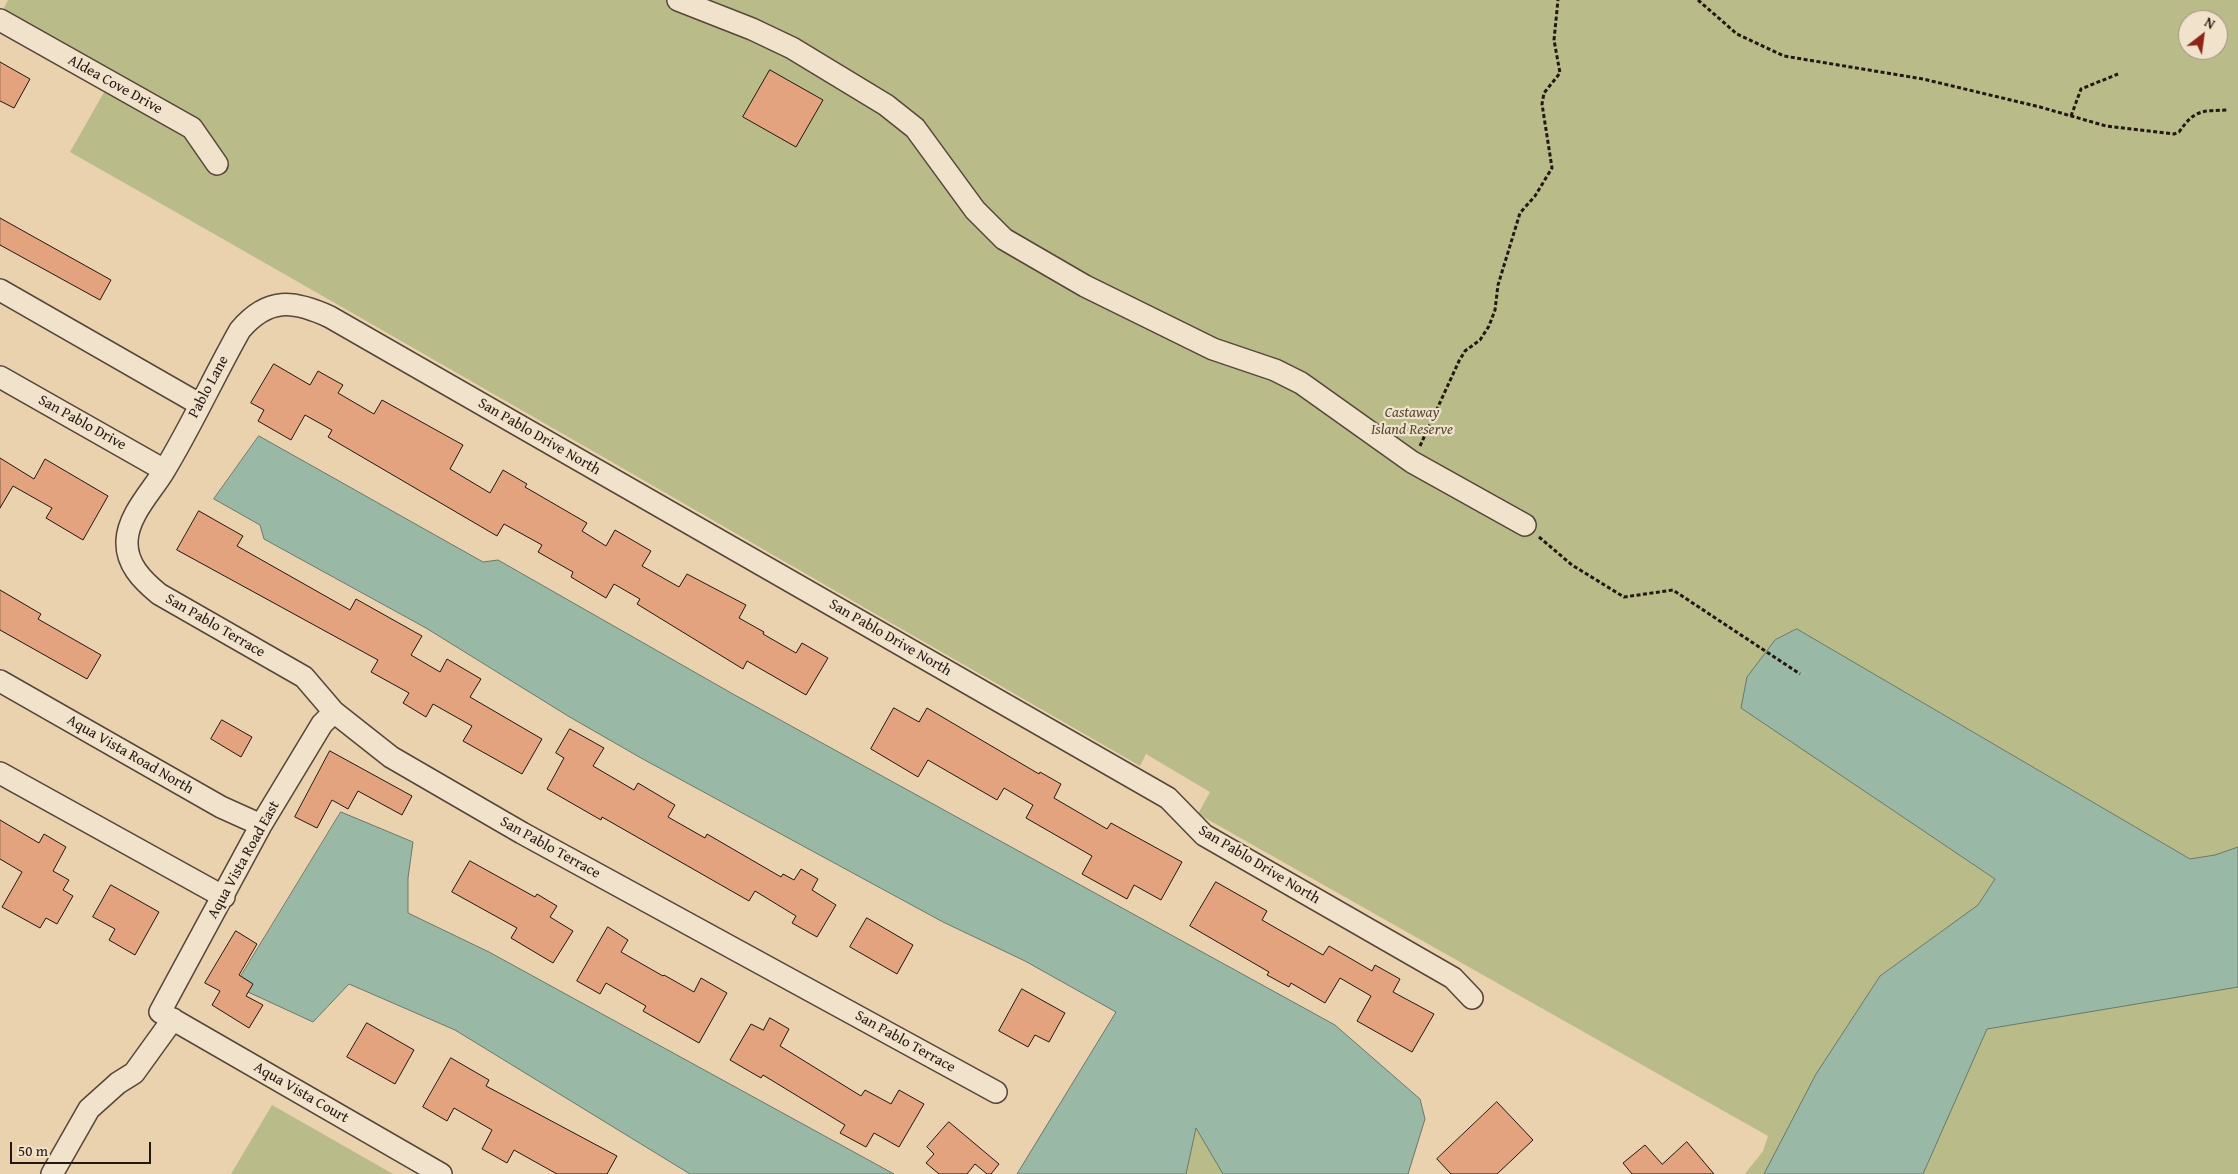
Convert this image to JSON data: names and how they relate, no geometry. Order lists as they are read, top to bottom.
{
  "streets": {
    "street": [
      "Aldea Cove Drive",
      "Pablo Lane",
      "San Pablo Drive",
      "San Pablo Drive North",
      "San Pablo Terrace",
      "Aqua Vista Road North",
      "Aqua Vista Road East",
      "Aqua Vista Court"
    ]
  },
  "crossings": [
    ["Pablo Lane", "San Pablo Drive"],
    ["Pablo Lane", "San Pablo Drive North"],
    ["Pablo Lane", "San Pablo Terrace"],
    ["San Pablo Terrace", "Aqua Vista Road East"],
    ["Aqua Vista Road North", "Aqua Vista Road East"],
    ["Aqua Vista Road East", "Aqua Vista Court"]
  ],
  "parks": ["Castaway Island Reserve"],
  "scale_bar": "50 m",
  "north": "top right"
}
